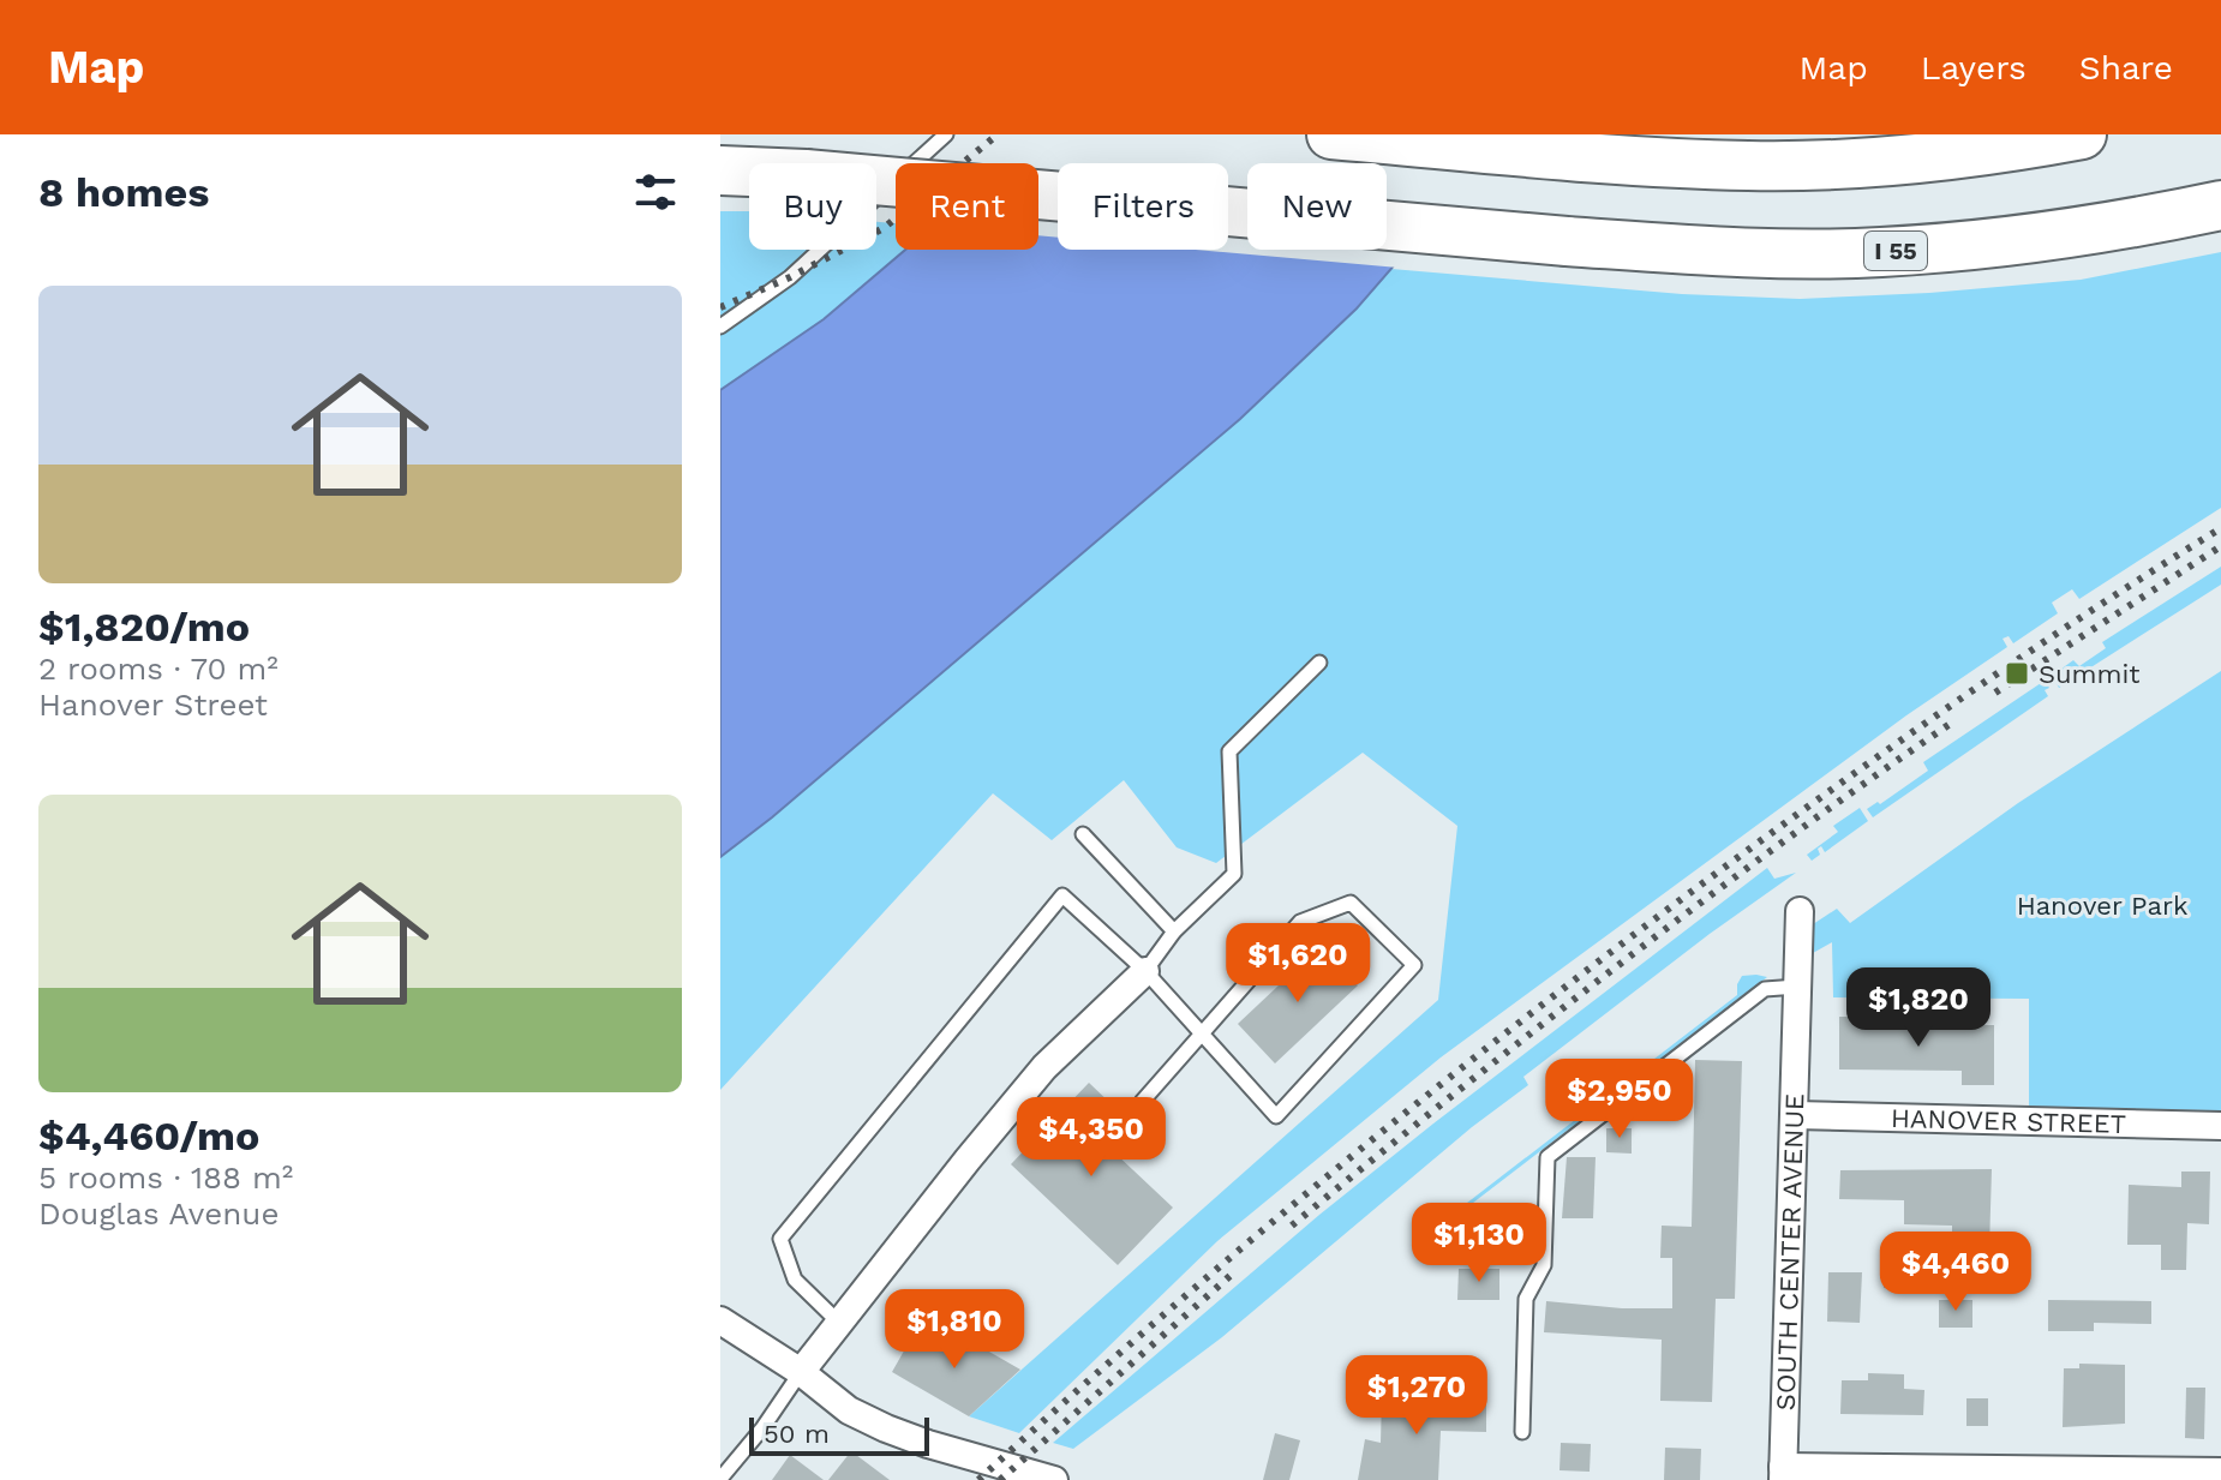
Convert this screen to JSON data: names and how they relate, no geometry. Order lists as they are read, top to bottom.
{
  "streets": {
    "highway": ["I 55"],
    "street": ["HANOVER STREET", "SOUTH CENTER AVENUE"]
  },
  "crossings": [
    ["HANOVER STREET", "SOUTH CENTER AVENUE"]
  ],
  "parks": ["Hanover Park"],
  "places": {
    "transit": ["Summit"]
  },
  "scale_bar": "50 m",
  "page": {
    "header": "Map",
    "nav": ["Map", "Layers", "Share"],
    "heading": "8 homes",
    "chip": [
      "Buy",
      "Rent",
      "Filters",
      "New"
    ],
    "list": [
      {
        "name": "$1,820/mo",
        "note": "2 rooms · 70 m² · Hanover Street"
      },
      {
        "name": "$4,460/mo",
        "note": "5 rooms · 188 m² · Douglas Avenue"
      }
    ],
    "price": [
      "$1,620",
      "$1,820",
      "$2,950",
      "$4,350",
      "$1,130",
      "$4,460",
      "$1,810",
      "$1,270"
    ],
    "scale": "50 m"
  }
}
